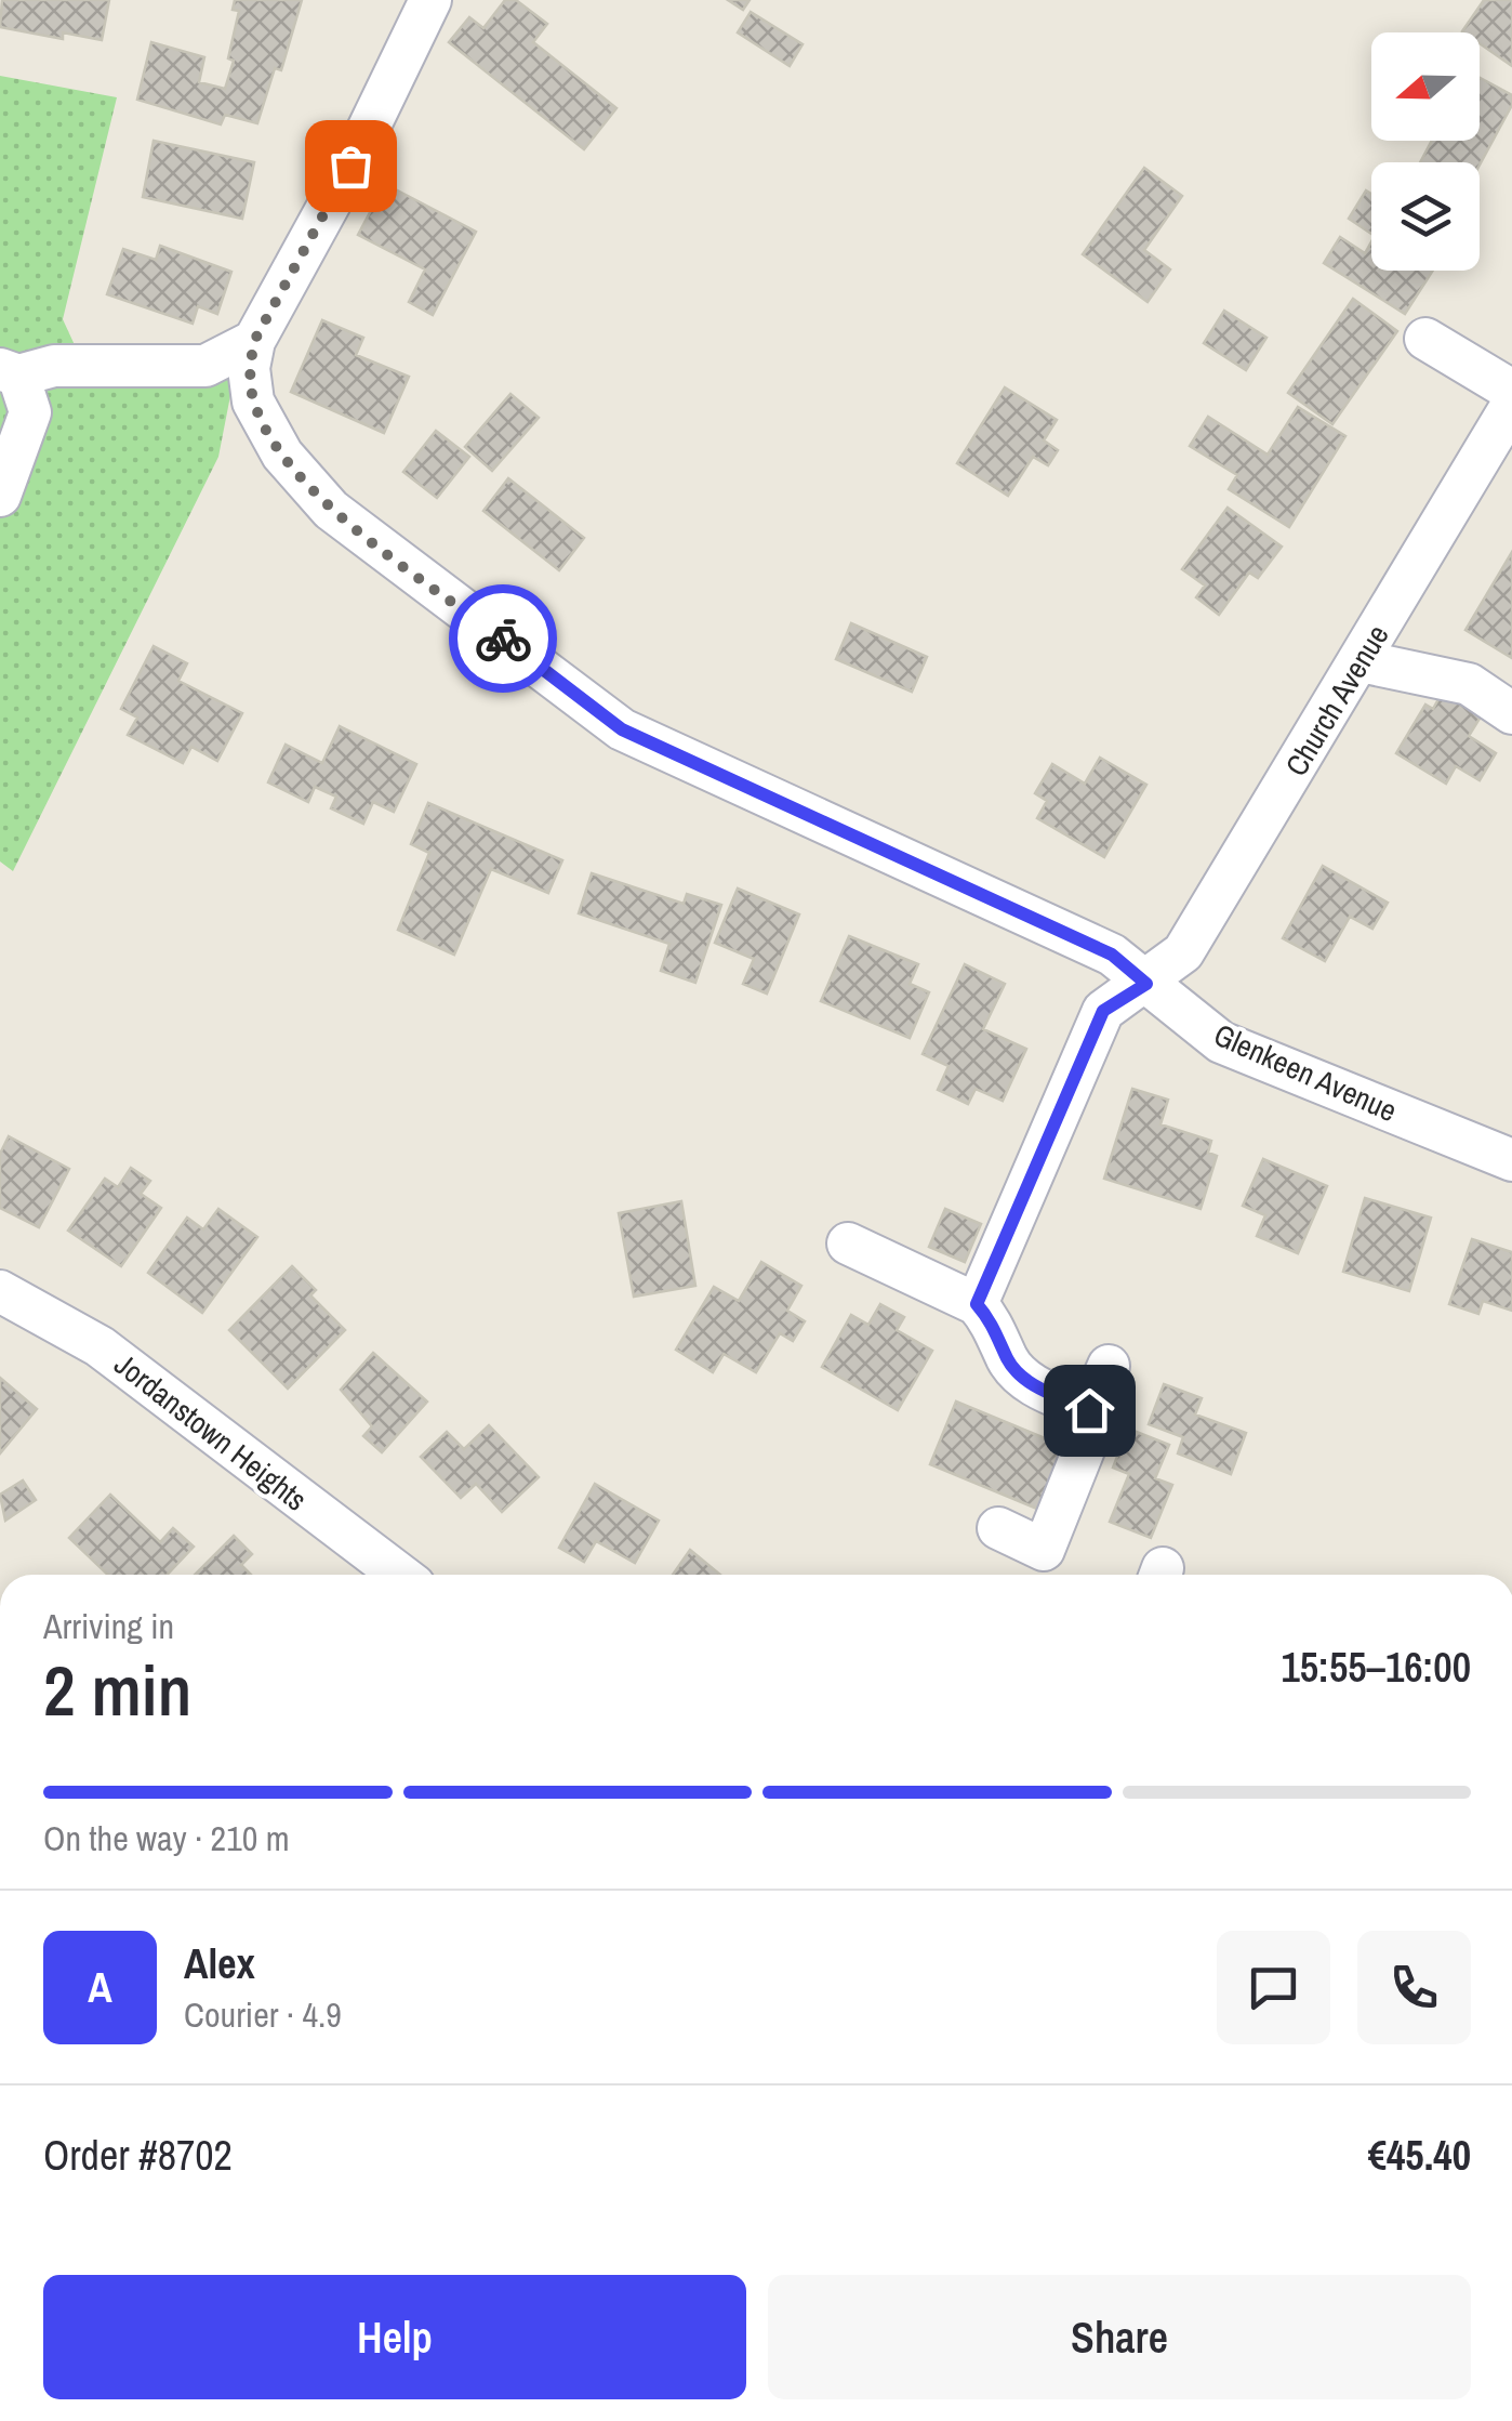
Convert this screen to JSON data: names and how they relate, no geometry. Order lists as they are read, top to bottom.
{
  "streets": {
    "street": ["Church Avenue", "Glenkeen Avenue", "Jordanstown Heights"]
  },
  "crossings": [
    ["Church Avenue", "Glenkeen Avenue"]
  ],
  "north": "left",
  "page": {
    "heading": ["2 min", "Arriving in", "15:55–16:00"],
    "panel": [
      "Alex",
      "Courier · 4.9",
      "Order #8702",
      "€45.40"
    ],
    "bar": "On the way · 210 m",
    "round": "A",
    "buttons": ["Help", "Share"]
  }
}
